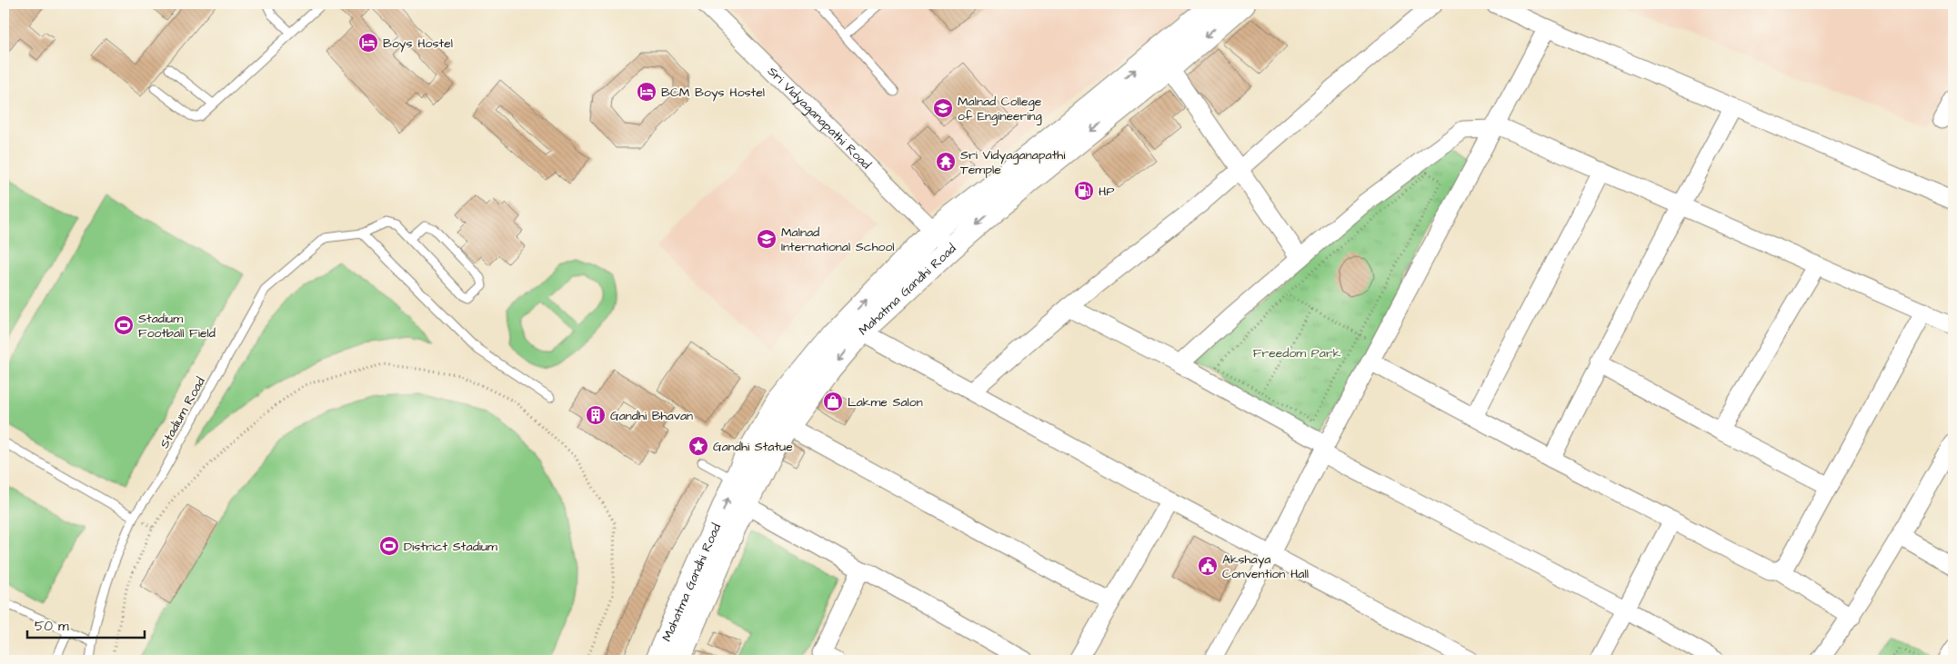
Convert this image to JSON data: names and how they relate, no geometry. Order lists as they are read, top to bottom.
{
  "streets": {
    "street": ["Sri Vidyaganapathi Road", "Mahatma Gandhi Road"],
    "lane": ["Stadium Road"]
  },
  "crossings": [
    ["Sri Vidyaganapathi Road", "Mahatma Gandhi Road"]
  ],
  "parks": ["Freedom Park"],
  "places": {
    "hotel": ["Boys Hostel", "BCM Boys Hostel"],
    "school or university": ["Malnad College of Engineering", "Malnad International School"],
    "temple": ["Sri Vidyaganapathi Temple"],
    "fuel station": ["HP"],
    "sports": ["Stadium Football Field", "District Stadium"],
    "shop": ["Lakme Salon"],
    "building": ["Gandhi Bhavan"],
    "place": ["Gandhi Statue"],
    "public building": ["Akshaya Convention Hall"]
  },
  "scale_bar": "50 m"
}
